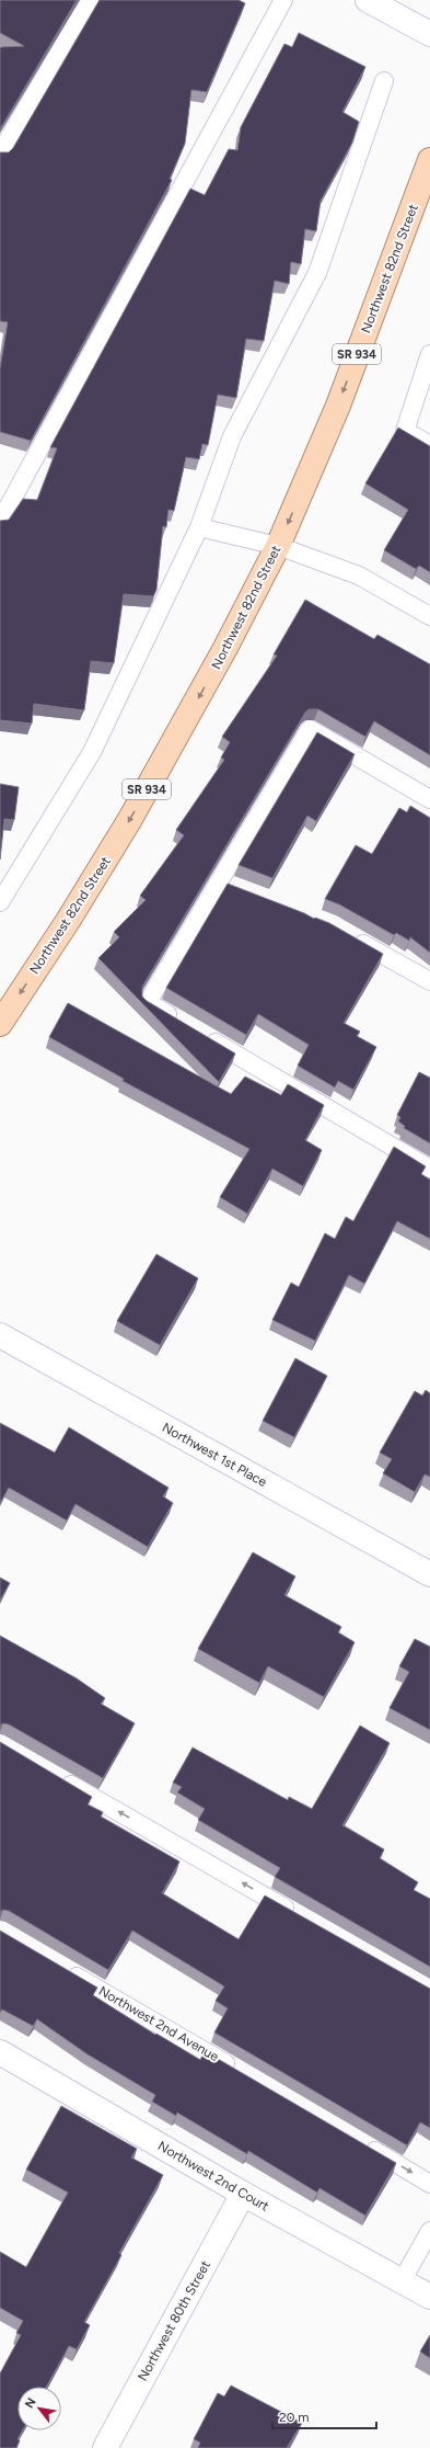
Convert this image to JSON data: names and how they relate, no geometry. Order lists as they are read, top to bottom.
{
  "streets": {
    "main road": ["Northwest 82nd Street", "SR 934"],
    "street": ["Northwest 1st Place", "Northwest 2nd Court", "Northwest 80th Street"],
    "lane": ["Northwest 2nd Avenue"]
  },
  "crossings": [
    ["Northwest 2nd Court", "Northwest 80th Street"]
  ],
  "one_way": ["Northwest 82nd Street"],
  "scale_bar": "20 m",
  "north": "top left"
}
